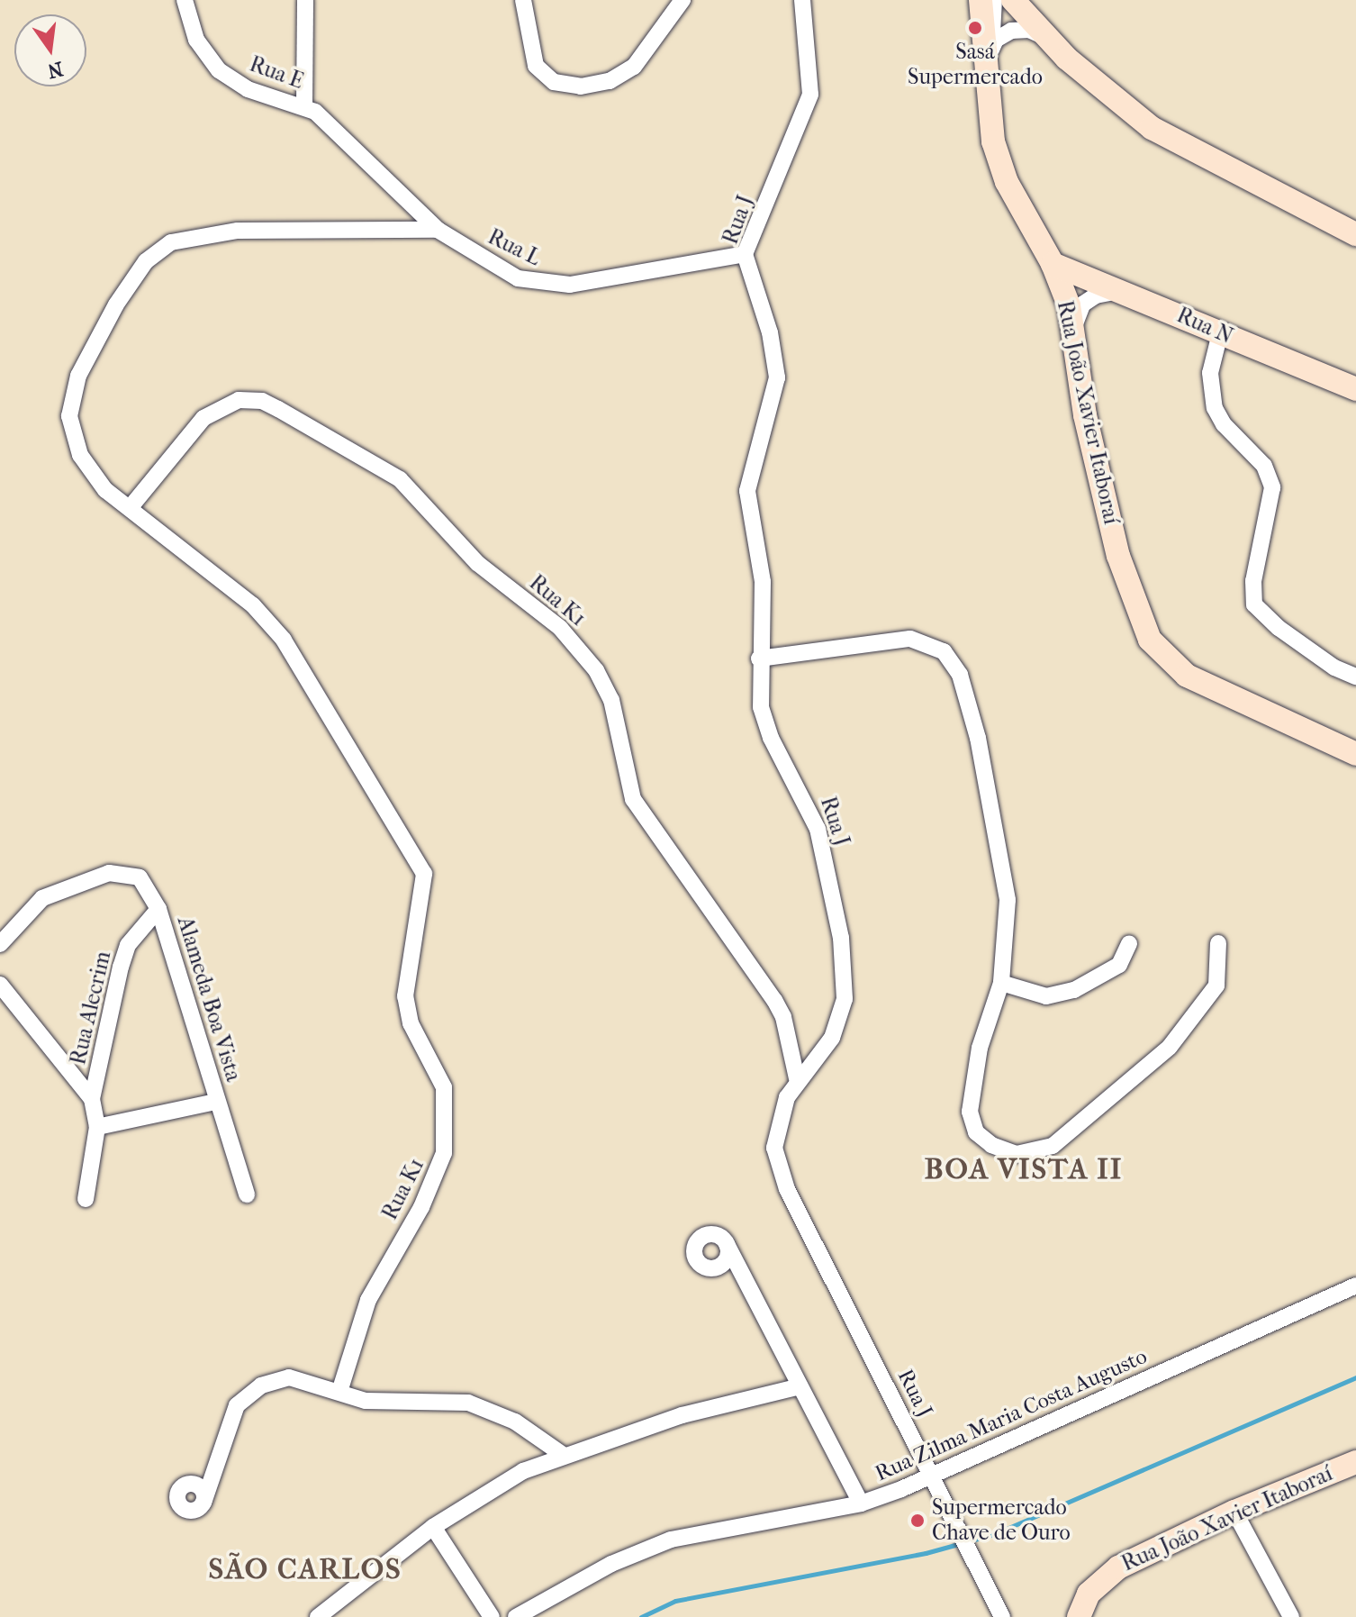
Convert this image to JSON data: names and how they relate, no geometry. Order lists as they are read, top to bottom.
{
  "streets": {
    "street": [
      "Rua E",
      "Rua J",
      "Rua L",
      "Rua N",
      "Rua João Xavier Itaboraí",
      "Rua K1",
      "Alameda Boa Vista",
      "Rua Alecrim",
      "Rua Zilma Maria Costa Augusto"
    ]
  },
  "crossings": [
    ["Rua E", "Rua L"],
    ["Rua J", "Rua L"],
    ["Rua J", "Rua K1"],
    ["Rua J", "Rua Zilma Maria Costa Augusto"],
    ["Rua L", "Rua K1"],
    ["Rua N", "Rua João Xavier Itaboraí"],
    ["Alameda Boa Vista", "Rua Alecrim"]
  ],
  "districts": ["BOA VISTA II", "SÃO CARLOS"],
  "places": ["Sasá Supermercado", "Supermercado Chave de Ouro"],
  "north": "bottom"
}
